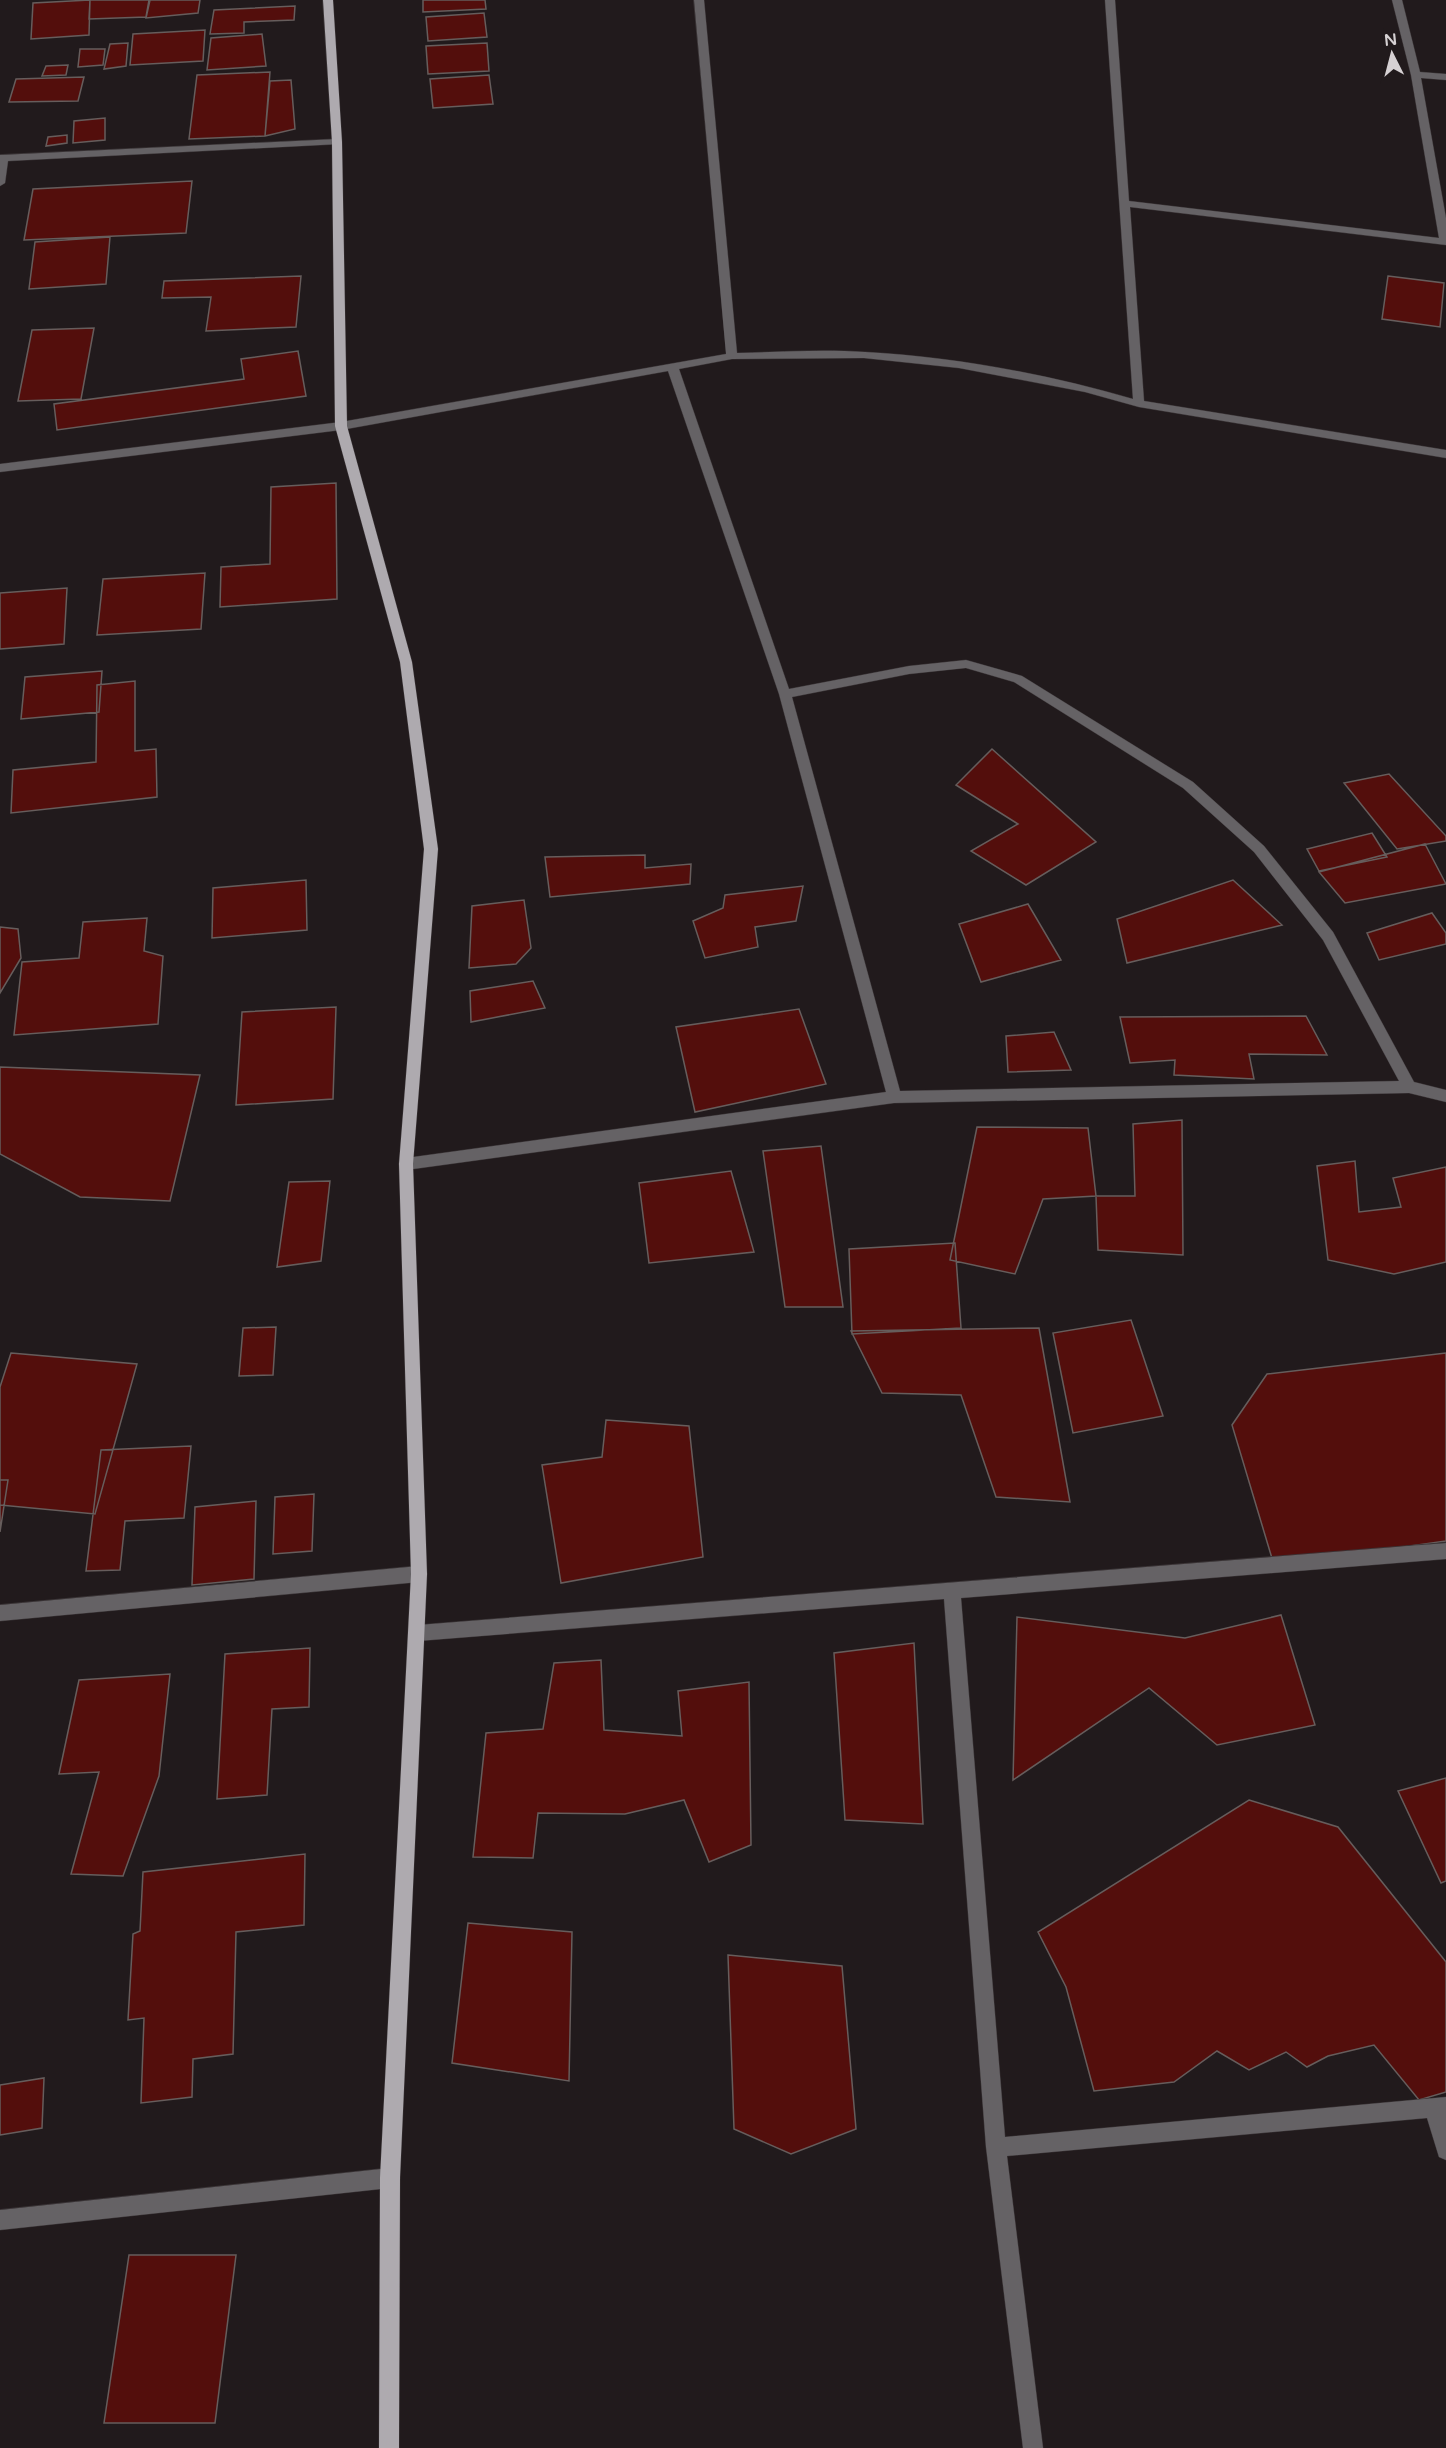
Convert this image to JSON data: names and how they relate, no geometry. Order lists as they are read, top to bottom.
{
  "north": "top"
}
